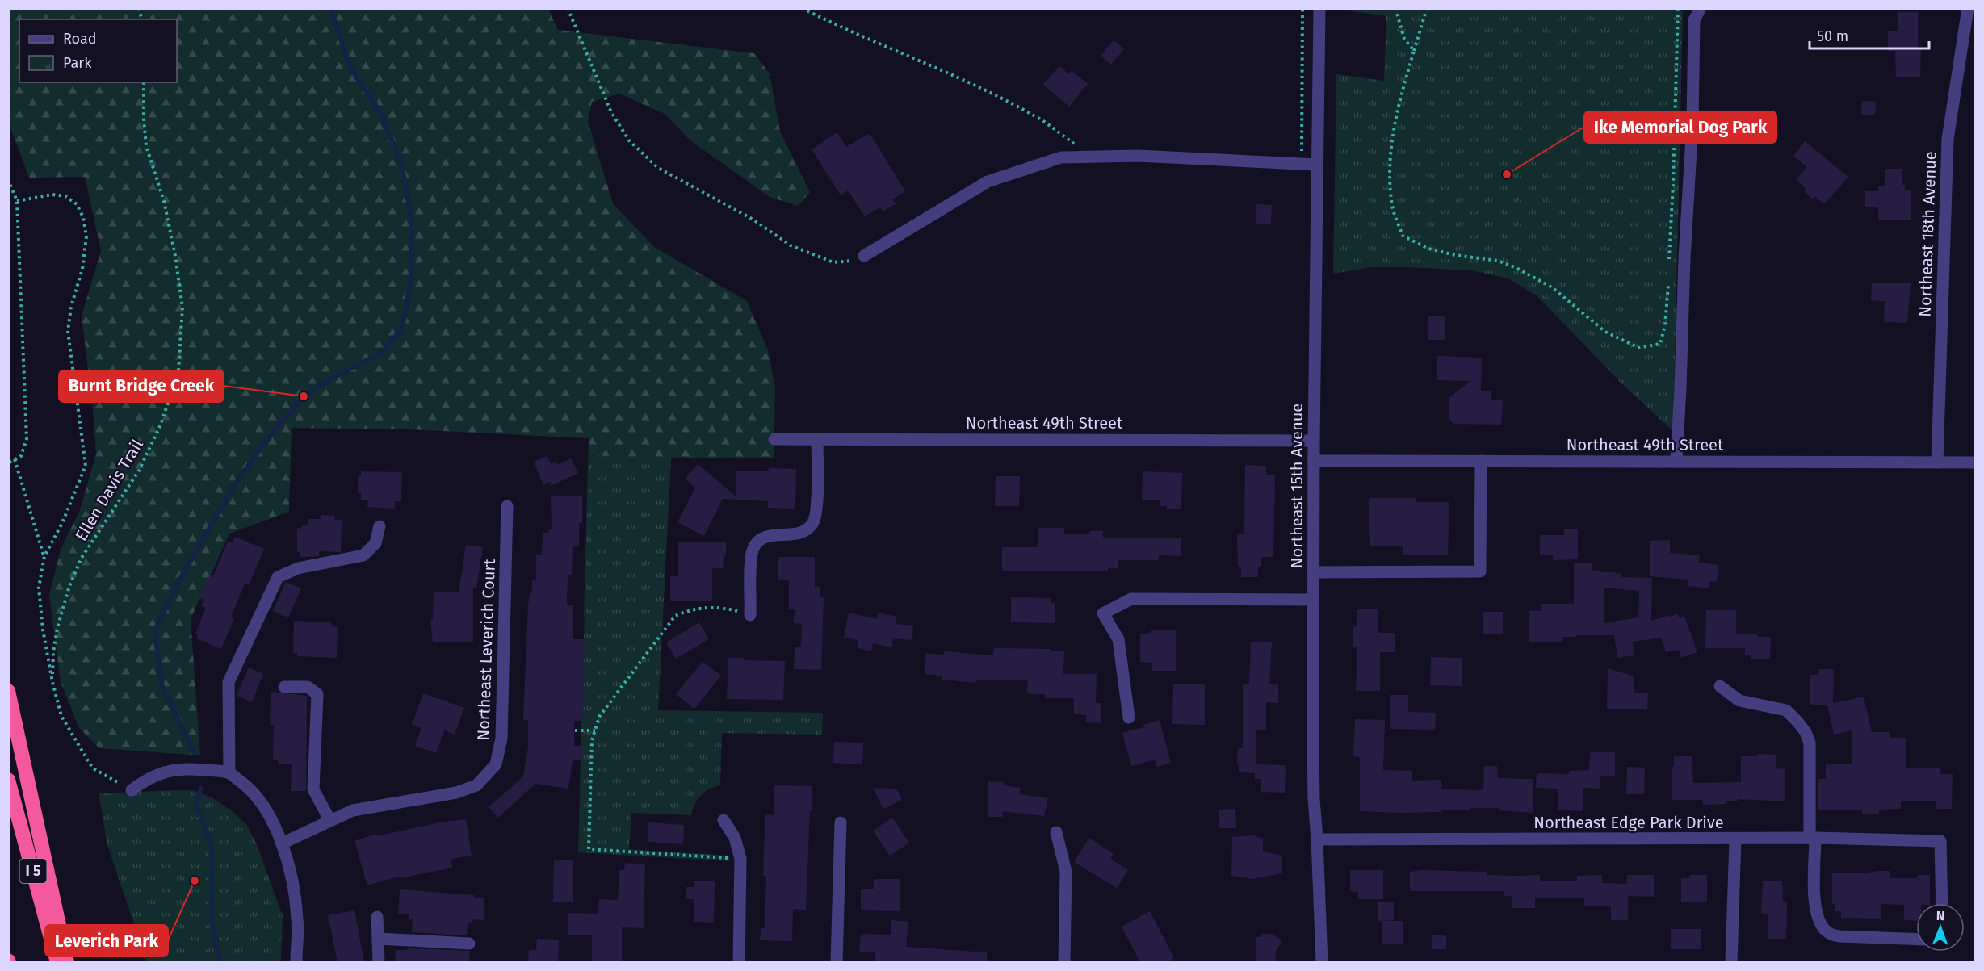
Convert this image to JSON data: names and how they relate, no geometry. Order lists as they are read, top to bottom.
{
  "streets": {
    "highway": ["I 5"],
    "street": [
      "Northeast 18th Avenue",
      "Northeast 49th Street",
      "Northeast 15th Avenue",
      "Northeast Leverich Court",
      "Northeast Edge Park Drive"
    ],
    "path": ["Ellen Davis Trail"]
  },
  "crossings": [
    ["Northeast 18th Avenue", "Northeast 49th Street"],
    ["Northeast 49th Street", "Northeast 15th Avenue"],
    ["Northeast 15th Avenue", "Northeast Edge Park Drive"]
  ],
  "places": ["Ike Memorial Dog Park", "Burnt Bridge Creek", "Leverich Park"],
  "legend": ["Road", "Park"],
  "scale_bar": "50 m",
  "north": "top"
}
